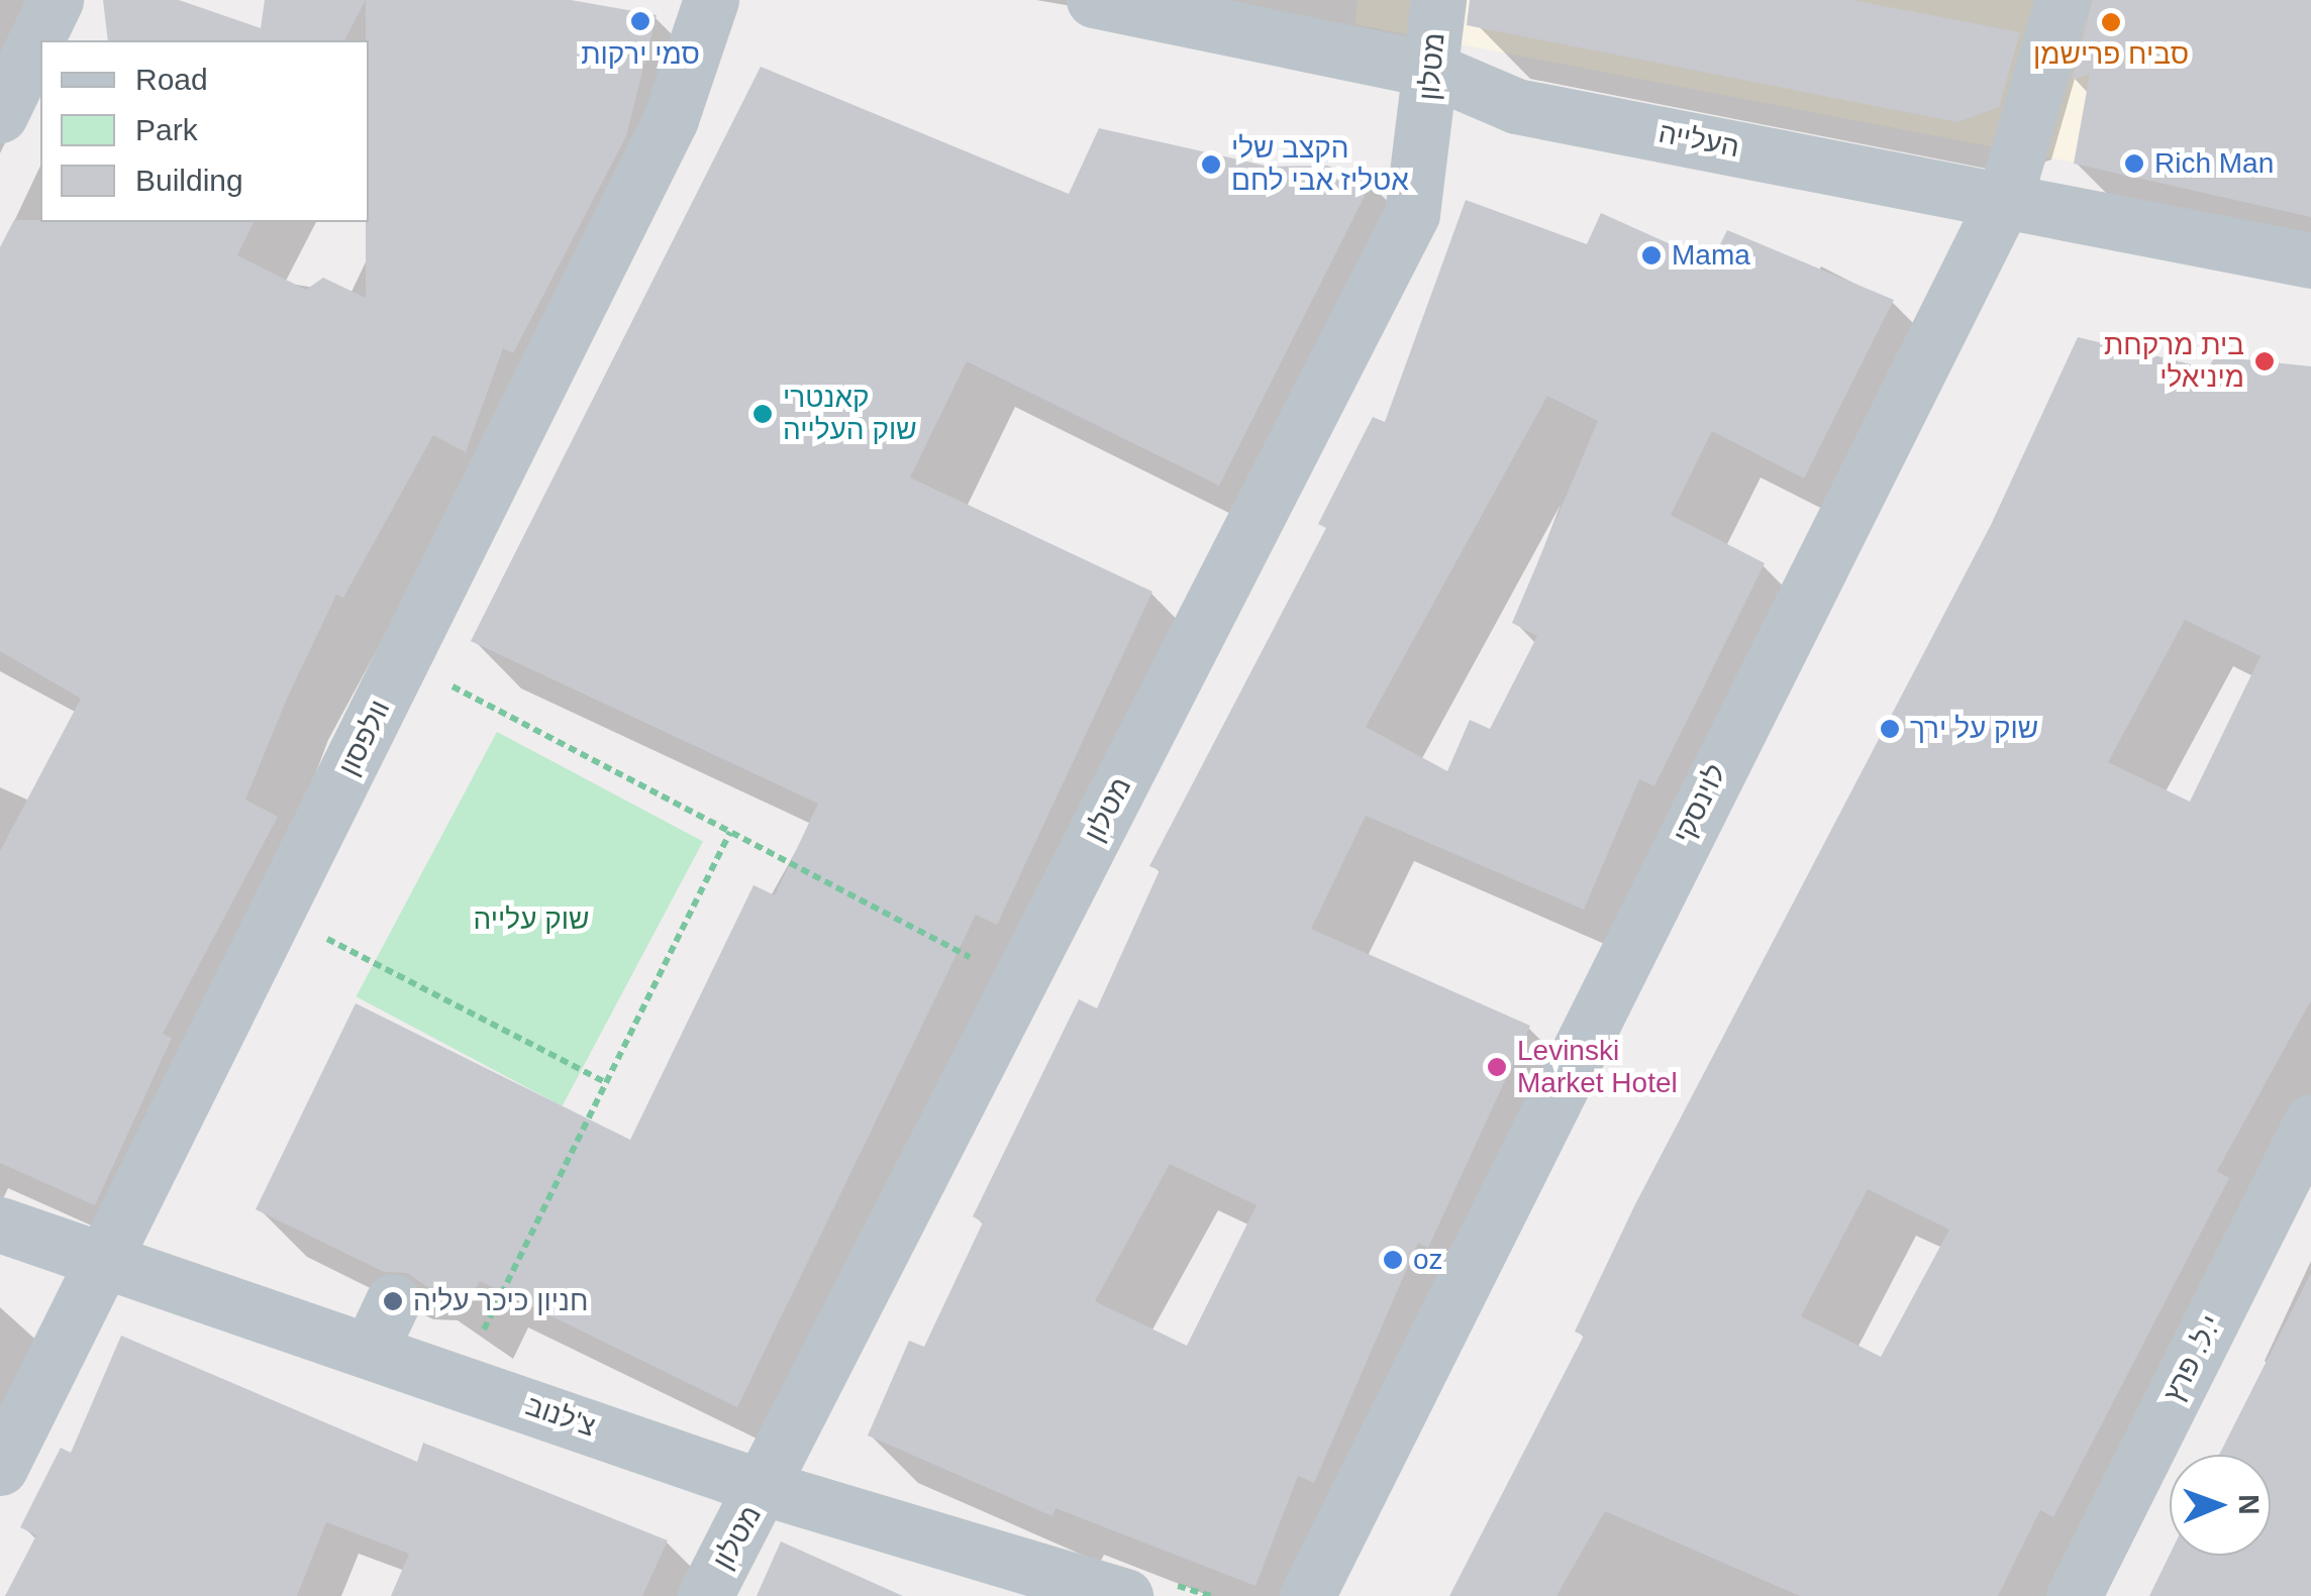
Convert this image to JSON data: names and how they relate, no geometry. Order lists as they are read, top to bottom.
{
  "streets": {
    "street": [
      "מטלון",
      "העלייה",
      "וולפסון",
      "לוינסקי",
      "י.ל. פרץ",
      "צ'לנוב"
    ]
  },
  "crossings": [
    ["מטלון", "העלייה"],
    ["מטלון", "צ'לנוב"],
    ["העלייה", "לוינסקי"],
    ["וולפסון", "צ'לנוב"]
  ],
  "parks": ["שוק עלייה"],
  "places": [
    "סמי ירקות",
    "סביח פרישמן",
    "Rich Man",
    "הקצב שלי אטליז אבי לחם",
    "Mama",
    "בית מרקחת מיניאלי",
    "קאנטרי שוק העלייה",
    "שוק על ירך",
    "Levinski Market Hotel",
    "oz",
    "חניון כיכר עליה"
  ],
  "legend": ["Road", "Park", "Building"],
  "north": "right"
}
